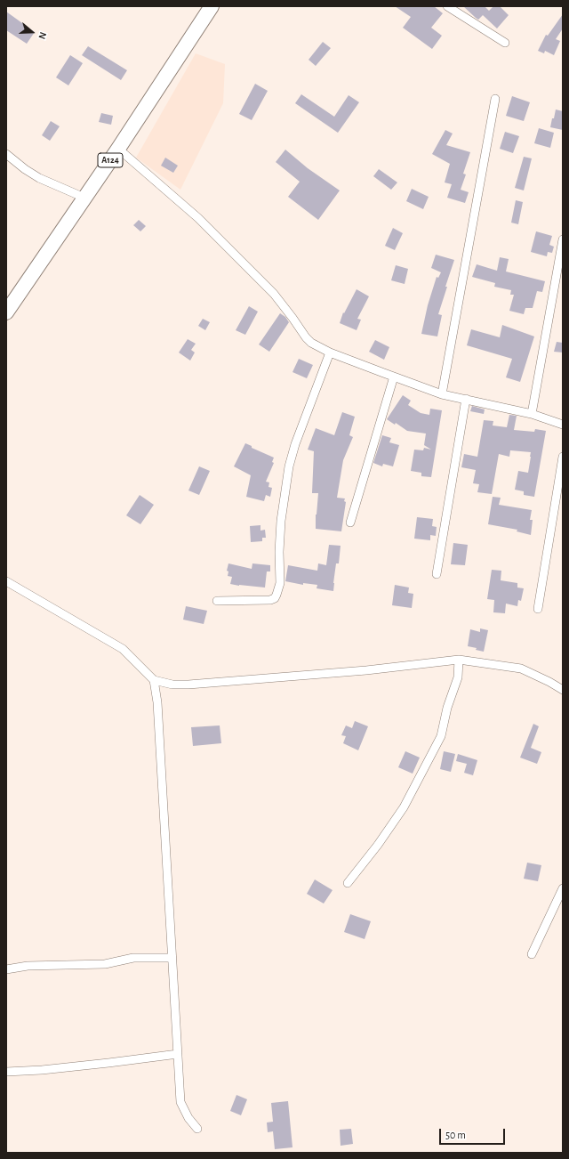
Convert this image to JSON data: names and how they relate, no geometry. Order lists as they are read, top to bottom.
{
  "streets": {
    "highway": ["A124"]
  },
  "scale_bar": "50 m",
  "north": "right"
}
